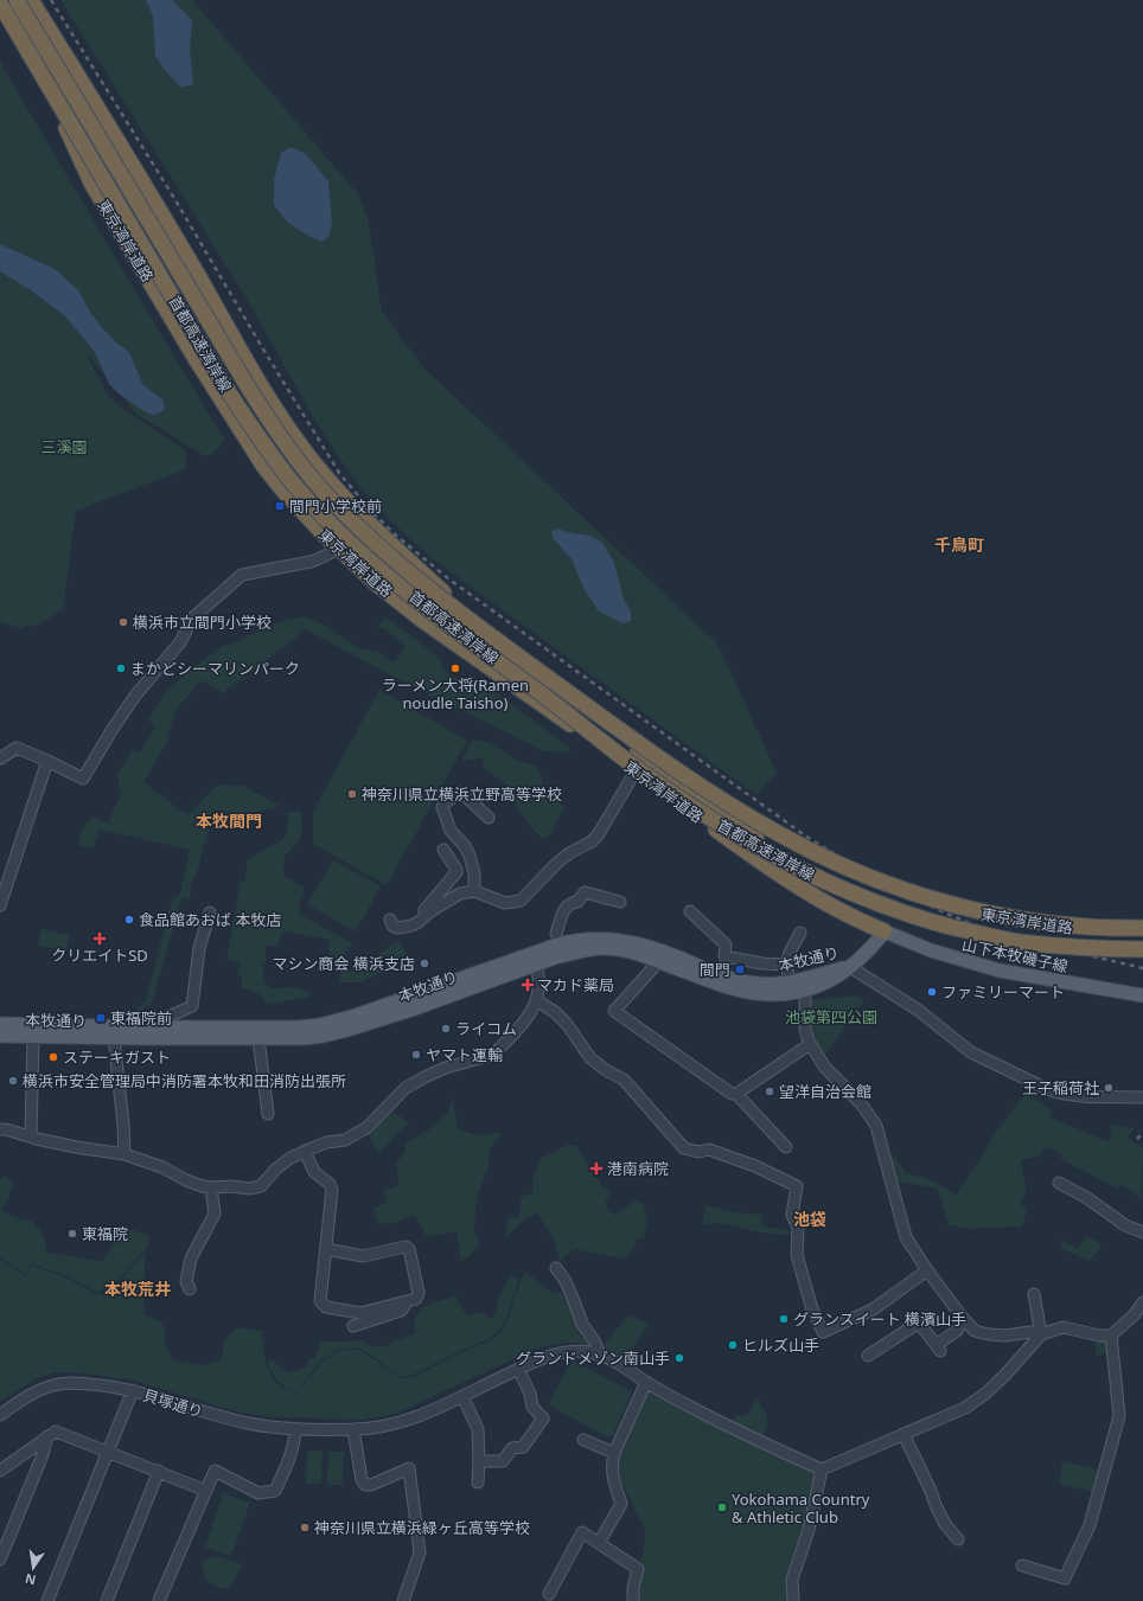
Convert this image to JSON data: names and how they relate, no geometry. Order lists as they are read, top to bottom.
{
  "streets": {
    "highway": ["東京湾岸道路", "首都高速湾岸線"],
    "main road": ["山下本牧磯子線", "本牧通り"],
    "street": ["貝塚通り"]
  },
  "crossings": [
    ["東京湾岸道路", "首都高速湾岸線"],
    ["東京湾岸道路", "山下本牧磯子線"],
    ["東京湾岸道路", "本牧通り"],
    ["山下本牧磯子線", "本牧通り"]
  ],
  "districts": [
    "千鳥町",
    "本牧間門",
    "池袋",
    "本牧荒井"
  ],
  "parks": ["三溪園", "池袋第四公園"],
  "places": {
    "transit": ["間門小学校前", "間門", "東福院前"],
    "other": [
      "横浜市立間門小学校",
      "まかどシーマリンパーク",
      "ラーメン大将(Ramen noudle Taisho)",
      "神奈川県立横浜立野高等学校",
      "食品館あおば 本牧店",
      "マシン商会 横浜支店",
      "ファミリーマート",
      "ライコム",
      "ヤマト運輸",
      "ステーキガスト",
      "横浜市安全管理局中消防署本牧和田消防出張所",
      "王子稲荷社",
      "望洋自治会館",
      "東福院",
      "グランスイート 横濱山手",
      "ヒルズ山手",
      "グランドメゾン南山手",
      "Yokohama Country & Athletic Club",
      "神奈川県立横浜緑ヶ丘高等学校"
    ],
    "health": ["クリエイトSD", "マカド薬局", "港南病院"]
  },
  "north": "bottom"
}
